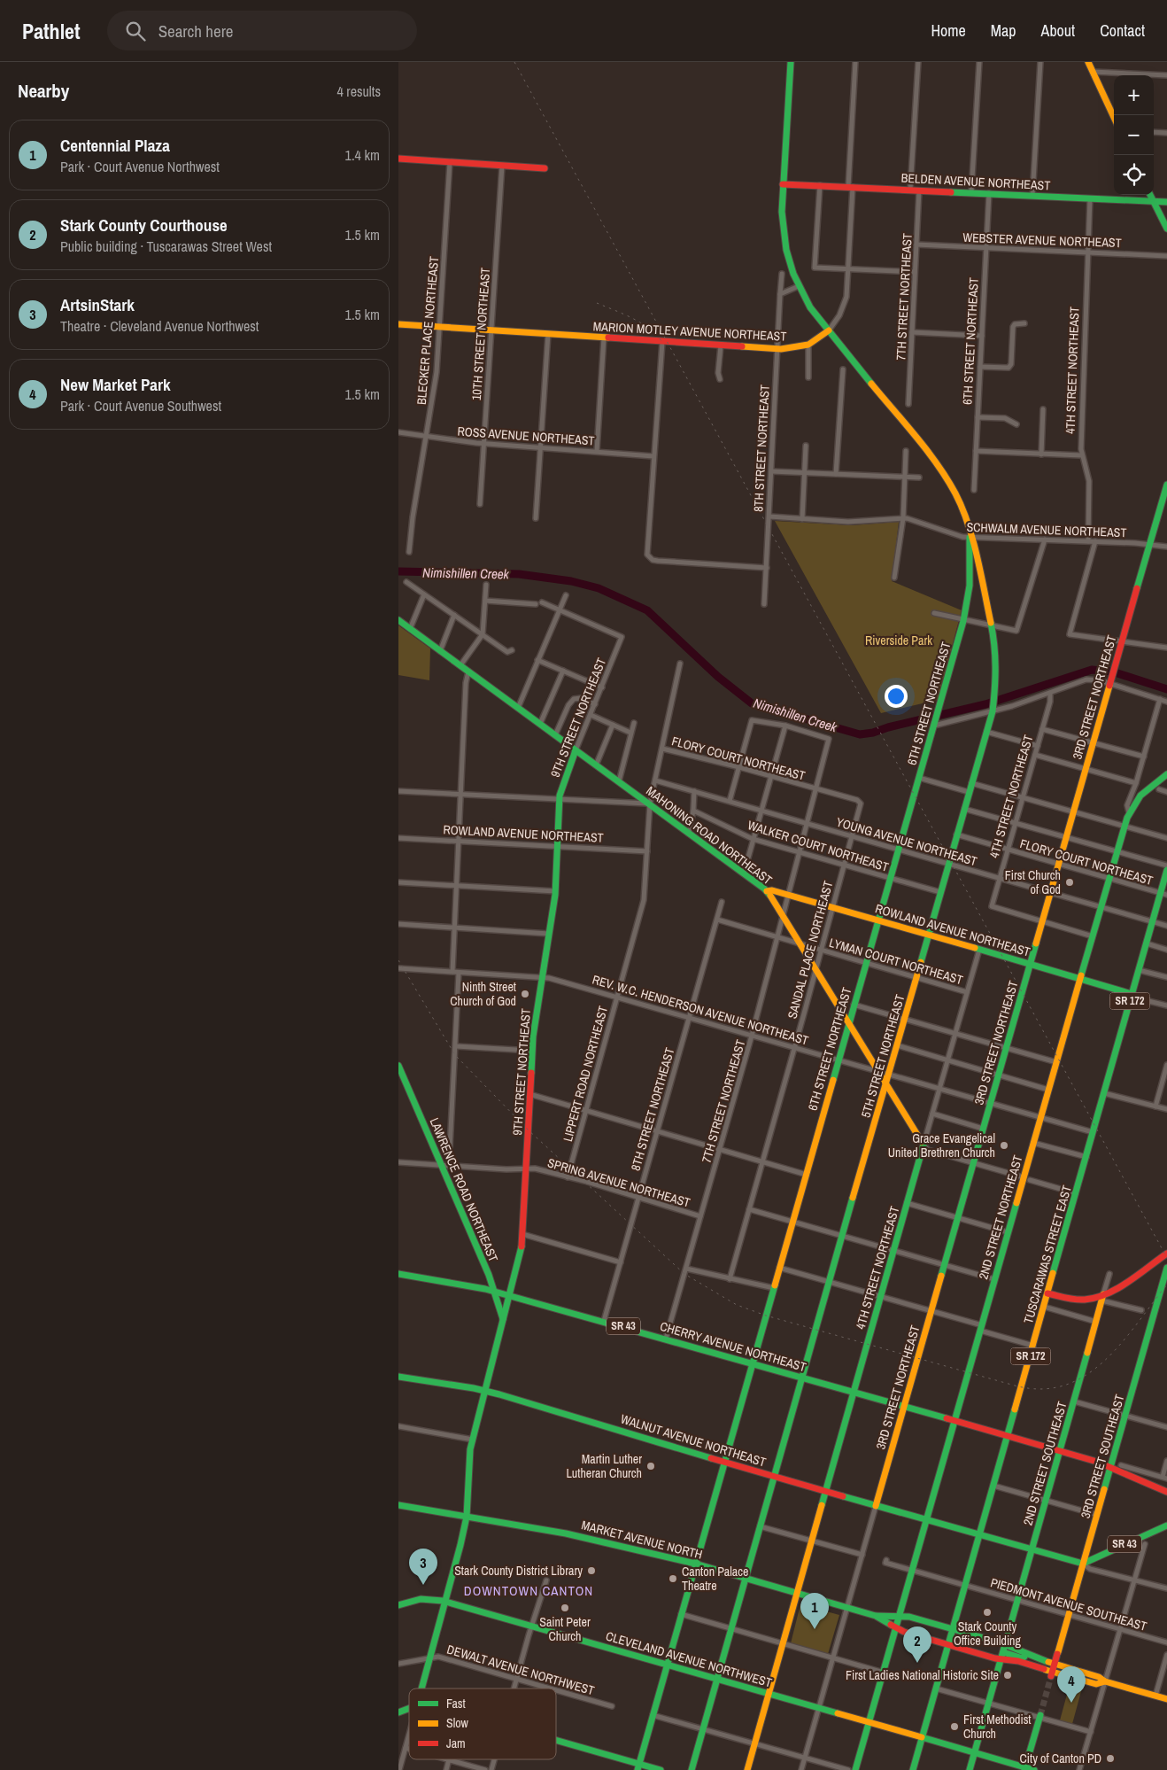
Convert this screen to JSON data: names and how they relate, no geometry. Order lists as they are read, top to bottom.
{
  "streets": {
    "street": [
      "BELDEN AVENUE NORTHEAST",
      "WEBSTER AVENUE NORTHEAST",
      "7TH STREET NORTHEAST",
      "BLECKER PLACE NORTHEAST",
      "MARION MOTLEY AVENUE NORTHEAST",
      "10TH STREET NORTHEAST",
      "6TH STREET NORTHEAST",
      "4TH STREET NORTHEAST",
      "ROSS AVENUE NORTHEAST",
      "8TH STREET NORTHEAST",
      "SCHWALM AVENUE NORTHEAST",
      "3RD STREET NORTHEAST",
      "9TH STREET NORTHEAST",
      "FLORY COURT NORTHEAST",
      "ROWLAND AVENUE NORTHEAST",
      "MAHONING ROAD NORTHEAST",
      "YOUNG AVENUE NORTHEAST",
      "WALKER COURT NORTHEAST",
      "SANDAL PLACE NORTHEAST",
      "LYMAN COURT NORTHEAST",
      "SR 172",
      "REV. W.C. HENDERSON AVENUE NORTHEAST",
      "5TH STREET NORTHEAST",
      "LIPPERT ROAD NORTHEAST",
      "SPRING AVENUE NORTHEAST",
      "LAWRENCE ROAD NORTHEAST",
      "2ND STREET NORTHEAST",
      "TUSCARAWAS STREET EAST",
      "SR 43",
      "CHERRY AVENUE NORTHEAST",
      "WALNUT AVENUE NORTHEAST",
      "3RD STREET SOUTHEAST",
      "2ND STREET SOUTHEAST",
      "MARKET AVENUE NORTH",
      "PIEDMONT AVENUE SOUTHEAST",
      "CLEVELAND AVENUE NORTHWEST",
      "DEWALT AVENUE NORTHWEST"
    ]
  },
  "crossings": [
    ["BELDEN AVENUE NORTHEAST", "7TH STREET NORTHEAST"],
    ["BELDEN AVENUE NORTHEAST", "6TH STREET NORTHEAST"],
    ["BELDEN AVENUE NORTHEAST", "4TH STREET NORTHEAST"],
    ["WEBSTER AVENUE NORTHEAST", "7TH STREET NORTHEAST"],
    ["WEBSTER AVENUE NORTHEAST", "6TH STREET NORTHEAST"],
    ["WEBSTER AVENUE NORTHEAST", "4TH STREET NORTHEAST"],
    ["7TH STREET NORTHEAST", "FLORY COURT NORTHEAST"],
    ["7TH STREET NORTHEAST", "ROWLAND AVENUE NORTHEAST"],
    ["7TH STREET NORTHEAST", "MAHONING ROAD NORTHEAST"],
    ["7TH STREET NORTHEAST", "YOUNG AVENUE NORTHEAST"],
    ["7TH STREET NORTHEAST", "WALKER COURT NORTHEAST"],
    ["7TH STREET NORTHEAST", "LYMAN COURT NORTHEAST"],
    ["7TH STREET NORTHEAST", "REV. W.C. HENDERSON AVENUE NORTHEAST"],
    ["7TH STREET NORTHEAST", "SPRING AVENUE NORTHEAST"],
    ["7TH STREET NORTHEAST", "CHERRY AVENUE NORTHEAST"],
    ["BLECKER PLACE NORTHEAST", "MARION MOTLEY AVENUE NORTHEAST"],
    ["BLECKER PLACE NORTHEAST", "ROSS AVENUE NORTHEAST"],
    ["MARION MOTLEY AVENUE NORTHEAST", "10TH STREET NORTHEAST"],
    ["MARION MOTLEY AVENUE NORTHEAST", "8TH STREET NORTHEAST"],
    ["10TH STREET NORTHEAST", "ROSS AVENUE NORTHEAST"],
    ["6TH STREET NORTHEAST", "SCHWALM AVENUE NORTHEAST"],
    ["6TH STREET NORTHEAST", "ROWLAND AVENUE NORTHEAST"],
    ["6TH STREET NORTHEAST", "MAHONING ROAD NORTHEAST"],
    ["6TH STREET NORTHEAST", "YOUNG AVENUE NORTHEAST"],
    ["6TH STREET NORTHEAST", "WALKER COURT NORTHEAST"],
    ["6TH STREET NORTHEAST", "LYMAN COURT NORTHEAST"],
    ["6TH STREET NORTHEAST", "REV. W.C. HENDERSON AVENUE NORTHEAST"],
    ["6TH STREET NORTHEAST", "5TH STREET NORTHEAST"],
    ["6TH STREET NORTHEAST", "CHERRY AVENUE NORTHEAST"],
    ["6TH STREET NORTHEAST", "WALNUT AVENUE NORTHEAST"],
    ["6TH STREET NORTHEAST", "MARKET AVENUE NORTH"],
    ["6TH STREET NORTHEAST", "CLEVELAND AVENUE NORTHWEST"],
    ["4TH STREET NORTHEAST", "SCHWALM AVENUE NORTHEAST"],
    ["4TH STREET NORTHEAST", "3RD STREET NORTHEAST"],
    ["4TH STREET NORTHEAST", "FLORY COURT NORTHEAST"],
    ["4TH STREET NORTHEAST", "ROWLAND AVENUE NORTHEAST"],
    ["4TH STREET NORTHEAST", "MAHONING ROAD NORTHEAST"],
    ["4TH STREET NORTHEAST", "YOUNG AVENUE NORTHEAST"],
    ["4TH STREET NORTHEAST", "LYMAN COURT NORTHEAST"],
    ["4TH STREET NORTHEAST", "REV. W.C. HENDERSON AVENUE NORTHEAST"],
    ["4TH STREET NORTHEAST", "CHERRY AVENUE NORTHEAST"],
    ["4TH STREET NORTHEAST", "WALNUT AVENUE NORTHEAST"],
    ["4TH STREET NORTHEAST", "MARKET AVENUE NORTH"],
    ["4TH STREET NORTHEAST", "CLEVELAND AVENUE NORTHWEST"],
    ["8TH STREET NORTHEAST", "SCHWALM AVENUE NORTHEAST"],
    ["8TH STREET NORTHEAST", "LYMAN COURT NORTHEAST"],
    ["8TH STREET NORTHEAST", "REV. W.C. HENDERSON AVENUE NORTHEAST"],
    ["8TH STREET NORTHEAST", "SPRING AVENUE NORTHEAST"],
    ["8TH STREET NORTHEAST", "CHERRY AVENUE NORTHEAST"],
    ["SCHWALM AVENUE NORTHEAST", "3RD STREET NORTHEAST"],
    ["SCHWALM AVENUE NORTHEAST", "5TH STREET NORTHEAST"],
    ["3RD STREET NORTHEAST", "FLORY COURT NORTHEAST"],
    ["3RD STREET NORTHEAST", "ROWLAND AVENUE NORTHEAST"],
    ["3RD STREET NORTHEAST", "YOUNG AVENUE NORTHEAST"],
    ["3RD STREET NORTHEAST", "REV. W.C. HENDERSON AVENUE NORTHEAST"],
    ["3RD STREET NORTHEAST", "CHERRY AVENUE NORTHEAST"],
    ["3RD STREET NORTHEAST", "WALNUT AVENUE NORTHEAST"],
    ["3RD STREET NORTHEAST", "MARKET AVENUE NORTH"],
    ["3RD STREET NORTHEAST", "CLEVELAND AVENUE NORTHWEST"],
    ["9TH STREET NORTHEAST", "ROWLAND AVENUE NORTHEAST"],
    ["9TH STREET NORTHEAST", "MAHONING ROAD NORTHEAST"],
    ["9TH STREET NORTHEAST", "REV. W.C. HENDERSON AVENUE NORTHEAST"],
    ["9TH STREET NORTHEAST", "SPRING AVENUE NORTHEAST"],
    ["9TH STREET NORTHEAST", "LAWRENCE ROAD NORTHEAST"],
    ["9TH STREET NORTHEAST", "CHERRY AVENUE NORTHEAST"],
    ["9TH STREET NORTHEAST", "WALNUT AVENUE NORTHEAST"],
    ["9TH STREET NORTHEAST", "MARKET AVENUE NORTH"],
    ["9TH STREET NORTHEAST", "CLEVELAND AVENUE NORTHWEST"],
    ["9TH STREET NORTHEAST", "DEWALT AVENUE NORTHWEST"],
    ["FLORY COURT NORTHEAST", "SANDAL PLACE NORTHEAST"],
    ["FLORY COURT NORTHEAST", "5TH STREET NORTHEAST"],
    ["FLORY COURT NORTHEAST", "LIPPERT ROAD NORTHEAST"],
    ["FLORY COURT NORTHEAST", "2ND STREET NORTHEAST"],
    ["FLORY COURT NORTHEAST", "TUSCARAWAS STREET EAST"],
    ["ROWLAND AVENUE NORTHEAST", "MAHONING ROAD NORTHEAST"],
    ["ROWLAND AVENUE NORTHEAST", "SANDAL PLACE NORTHEAST"],
    ["ROWLAND AVENUE NORTHEAST", "5TH STREET NORTHEAST"],
    ["ROWLAND AVENUE NORTHEAST", "LIPPERT ROAD NORTHEAST"],
    ["ROWLAND AVENUE NORTHEAST", "2ND STREET NORTHEAST"],
    ["ROWLAND AVENUE NORTHEAST", "TUSCARAWAS STREET EAST"],
    ["MAHONING ROAD NORTHEAST", "SANDAL PLACE NORTHEAST"],
    ["MAHONING ROAD NORTHEAST", "LYMAN COURT NORTHEAST"],
    ["MAHONING ROAD NORTHEAST", "REV. W.C. HENDERSON AVENUE NORTHEAST"],
    ["MAHONING ROAD NORTHEAST", "5TH STREET NORTHEAST"],
    ["MAHONING ROAD NORTHEAST", "LIPPERT ROAD NORTHEAST"],
    ["YOUNG AVENUE NORTHEAST", "SANDAL PLACE NORTHEAST"],
    ["YOUNG AVENUE NORTHEAST", "5TH STREET NORTHEAST"],
    ["YOUNG AVENUE NORTHEAST", "LIPPERT ROAD NORTHEAST"],
    ["YOUNG AVENUE NORTHEAST", "2ND STREET NORTHEAST"],
    ["YOUNG AVENUE NORTHEAST", "TUSCARAWAS STREET EAST"],
    ["WALKER COURT NORTHEAST", "SANDAL PLACE NORTHEAST"],
    ["WALKER COURT NORTHEAST", "5TH STREET NORTHEAST"],
    ["SANDAL PLACE NORTHEAST", "LYMAN COURT NORTHEAST"],
    ["SANDAL PLACE NORTHEAST", "REV. W.C. HENDERSON AVENUE NORTHEAST"],
    ["LYMAN COURT NORTHEAST", "5TH STREET NORTHEAST"],
    ["SR 172", "TUSCARAWAS STREET EAST"],
    ["SR 172", "MARKET AVENUE NORTH"],
    ["SR 172", "CLEVELAND AVENUE NORTHWEST"],
    ["REV. W.C. HENDERSON AVENUE NORTHEAST", "5TH STREET NORTHEAST"],
    ["REV. W.C. HENDERSON AVENUE NORTHEAST", "LIPPERT ROAD NORTHEAST"],
    ["REV. W.C. HENDERSON AVENUE NORTHEAST", "2ND STREET NORTHEAST"],
    ["REV. W.C. HENDERSON AVENUE NORTHEAST", "TUSCARAWAS STREET EAST"],
    ["5TH STREET NORTHEAST", "CHERRY AVENUE NORTHEAST"],
    ["5TH STREET NORTHEAST", "WALNUT AVENUE NORTHEAST"],
    ["5TH STREET NORTHEAST", "MARKET AVENUE NORTH"],
    ["5TH STREET NORTHEAST", "CLEVELAND AVENUE NORTHWEST"],
    ["LIPPERT ROAD NORTHEAST", "SPRING AVENUE NORTHEAST"],
    ["SPRING AVENUE NORTHEAST", "LAWRENCE ROAD NORTHEAST"],
    ["LAWRENCE ROAD NORTHEAST", "CHERRY AVENUE NORTHEAST"],
    ["2ND STREET NORTHEAST", "CHERRY AVENUE NORTHEAST"],
    ["2ND STREET NORTHEAST", "WALNUT AVENUE NORTHEAST"],
    ["2ND STREET NORTHEAST", "MARKET AVENUE NORTH"],
    ["2ND STREET NORTHEAST", "PIEDMONT AVENUE SOUTHEAST"],
    ["2ND STREET NORTHEAST", "CLEVELAND AVENUE NORTHWEST"],
    ["TUSCARAWAS STREET EAST", "SR 43"],
    ["TUSCARAWAS STREET EAST", "CHERRY AVENUE NORTHEAST"],
    ["TUSCARAWAS STREET EAST", "WALNUT AVENUE NORTHEAST"],
    ["TUSCARAWAS STREET EAST", "MARKET AVENUE NORTH"],
    ["TUSCARAWAS STREET EAST", "PIEDMONT AVENUE SOUTHEAST"],
    ["SR 43", "CHERRY AVENUE NORTHEAST"],
    ["SR 43", "WALNUT AVENUE NORTHEAST"],
    ["SR 43", "3RD STREET SOUTHEAST"],
    ["SR 43", "2ND STREET SOUTHEAST"],
    ["WALNUT AVENUE NORTHEAST", "3RD STREET SOUTHEAST"],
    ["WALNUT AVENUE NORTHEAST", "2ND STREET SOUTHEAST"],
    ["3RD STREET SOUTHEAST", "PIEDMONT AVENUE SOUTHEAST"],
    ["2ND STREET SOUTHEAST", "MARKET AVENUE NORTH"],
    ["2ND STREET SOUTHEAST", "PIEDMONT AVENUE SOUTHEAST"],
    ["2ND STREET SOUTHEAST", "CLEVELAND AVENUE NORTHWEST"]
  ],
  "districts": ["DOWNTOWN CANTON"],
  "water": ["Nimishillen Creek"],
  "parks": ["Riverside Park"],
  "places": [
    "First Church of God",
    "Ninth Street Church of God",
    "Grace Evangelical United Brethren Church",
    "Martin Luther Lutheran Church",
    "Stark County District Library",
    "Canton Palace Theatre",
    "Saint Peter Church",
    "Stark County Office Building",
    "First Ladies National Historic Site",
    "First Methodist Church",
    "City of Canton PD"
  ],
  "legend": ["Fast", "Slow", "Jam"],
  "page": {
    "header": "Pathlet",
    "search": "Search here",
    "nav": [
      "Home",
      "Map",
      "About",
      "Contact"
    ],
    "heading": ["Nearby", "4 results"],
    "map_buttons": ["+", "−"],
    "list": [
      {
        "mark": "1",
        "name": "Centennial Plaza",
        "note": "Park · Court Avenue Northwest",
        "value": "1.4 km"
      },
      {
        "mark": "2",
        "name": "Stark County Courthouse",
        "note": "Public building · Tuscarawas Street West",
        "value": "1.5 km"
      },
      {
        "mark": "3",
        "name": "ArtsinStark",
        "note": "Theatre · Cleveland Avenue Northwest",
        "value": "1.5 km"
      },
      {
        "mark": "4",
        "name": "New Market Park",
        "note": "Park · Court Avenue Southwest",
        "value": "1.5 km"
      }
    ],
    "pins": [
      "3",
      "1",
      "2",
      "4"
    ]
  }
}
